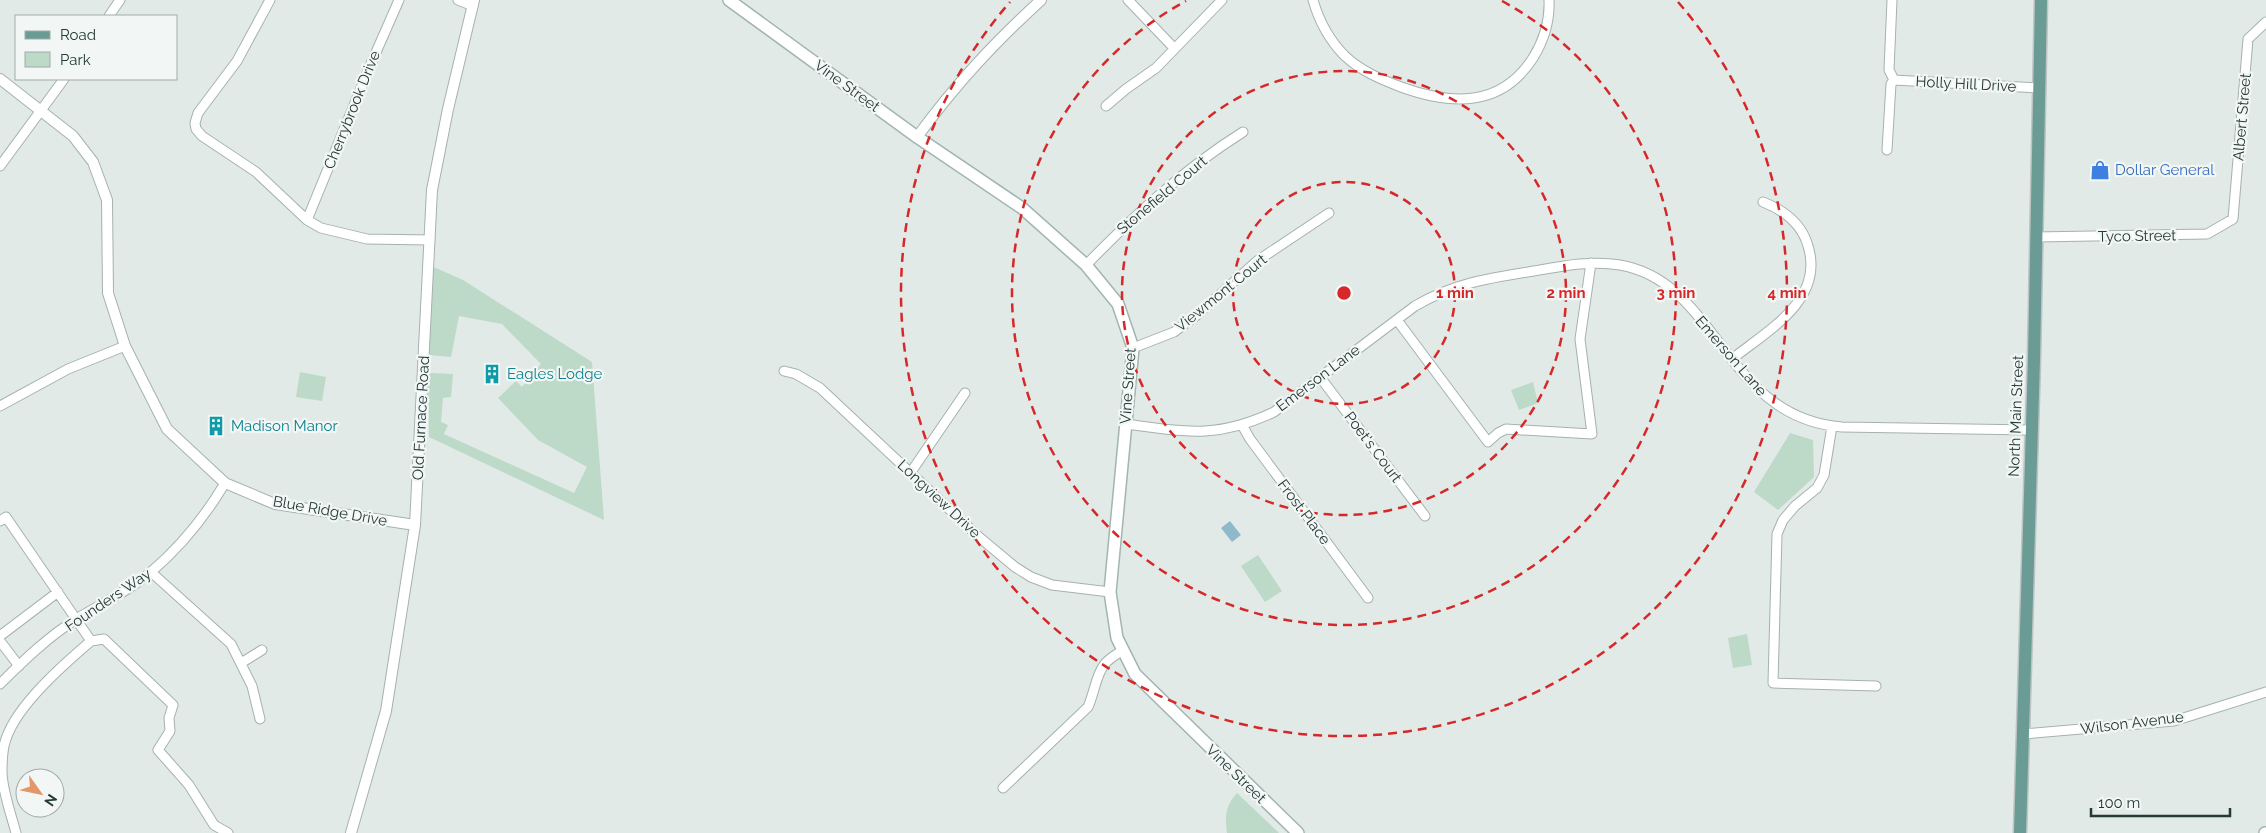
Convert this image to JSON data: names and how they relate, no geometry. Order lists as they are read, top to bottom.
{
  "streets": {
    "main road": ["Vine Street", "North Main Street"],
    "street": [
      "Holly Hill Drive",
      "Cherrybrook Drive",
      "Albert Street",
      "Stonefield Court",
      "Tyco Street",
      "Viewmont Court",
      "Emerson Lane",
      "Old Furnace Road",
      "Poet's Court",
      "Longview Drive",
      "Blue Ridge Drive",
      "Frost Place",
      "Founders Way",
      "Wilson Avenue"
    ]
  },
  "crossings": [
    ["Holly Hill Drive", "North Main Street"],
    ["Vine Street", "Stonefield Court"],
    ["Vine Street", "Viewmont Court"],
    ["Vine Street", "Emerson Lane"],
    ["Vine Street", "Longview Drive"],
    ["Albert Street", "Tyco Street"],
    ["Tyco Street", "North Main Street"],
    ["Emerson Lane", "North Main Street"],
    ["Emerson Lane", "Poet's Court"],
    ["Emerson Lane", "Frost Place"],
    ["North Main Street", "Wilson Avenue"],
    ["Old Furnace Road", "Blue Ridge Drive"],
    ["Blue Ridge Drive", "Founders Way"]
  ],
  "places": {
    "shop": ["Dollar General"],
    "building": ["Eagles Lodge", "Madison Manor"]
  },
  "legend": ["Road", "Park"],
  "scale_bar": "100 m",
  "north": "bottom right",
  "rings": [
    "1 min",
    "2 min",
    "3 min",
    "4 min"
  ]
}
